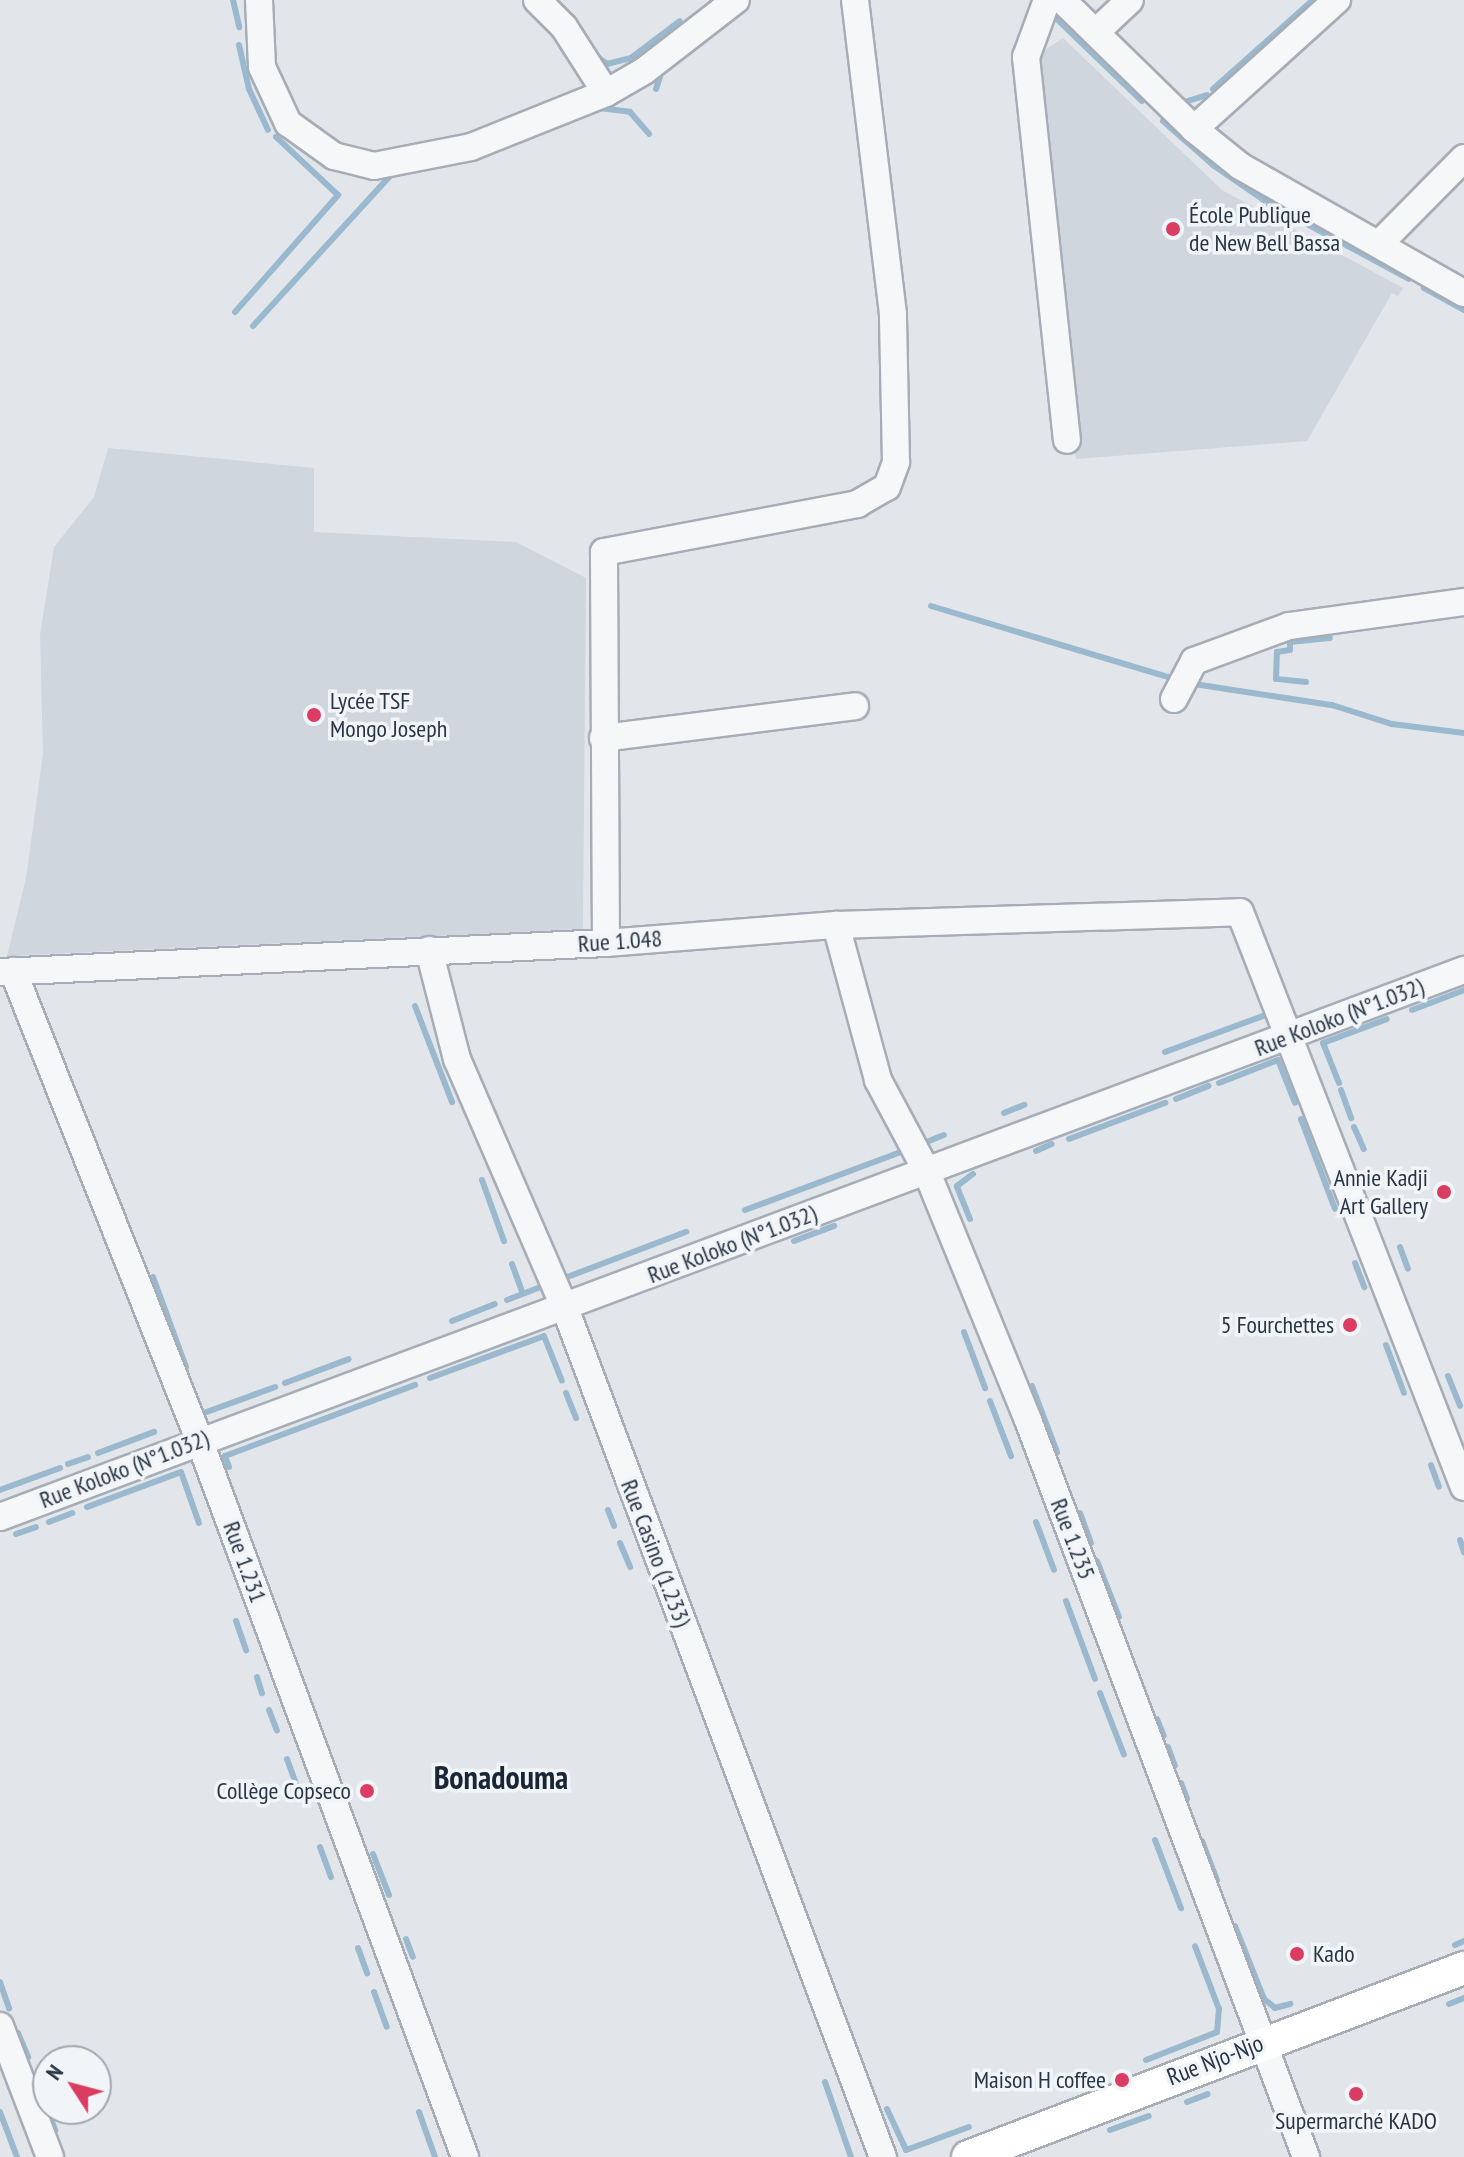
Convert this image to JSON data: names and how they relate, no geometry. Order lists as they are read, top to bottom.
{
  "streets": {
    "main road": ["Rue Njo-Njo"],
    "street": [
      "Rue 1.048",
      "Rue Koloko (N°1.032)",
      "Rue 1.235",
      "Rue Casino (1.233)",
      "Rue 1.231"
    ]
  },
  "crossings": [
    ["Rue 1.048", "Rue Koloko (N°1.032)"],
    ["Rue 1.048", "Rue 1.235"],
    ["Rue 1.048", "Rue Casino (1.233)"],
    ["Rue 1.048", "Rue 1.231"],
    ["Rue Koloko (N°1.032)", "Rue 1.235"],
    ["Rue Koloko (N°1.032)", "Rue Casino (1.233)"],
    ["Rue Koloko (N°1.032)", "Rue 1.231"],
    ["Rue 1.235", "Rue Njo-Njo"]
  ],
  "districts": ["Bonadouma"],
  "places": [
    "École Publique de New Bell Bassa",
    "Lycée TSF Mongo Joseph",
    "Annie Kadji Art Gallery",
    "5 Fourchettes",
    "Collège Copseco",
    "Kado",
    "Maison H coffee",
    "Supermarché KADO"
  ],
  "north": "top left"
}
